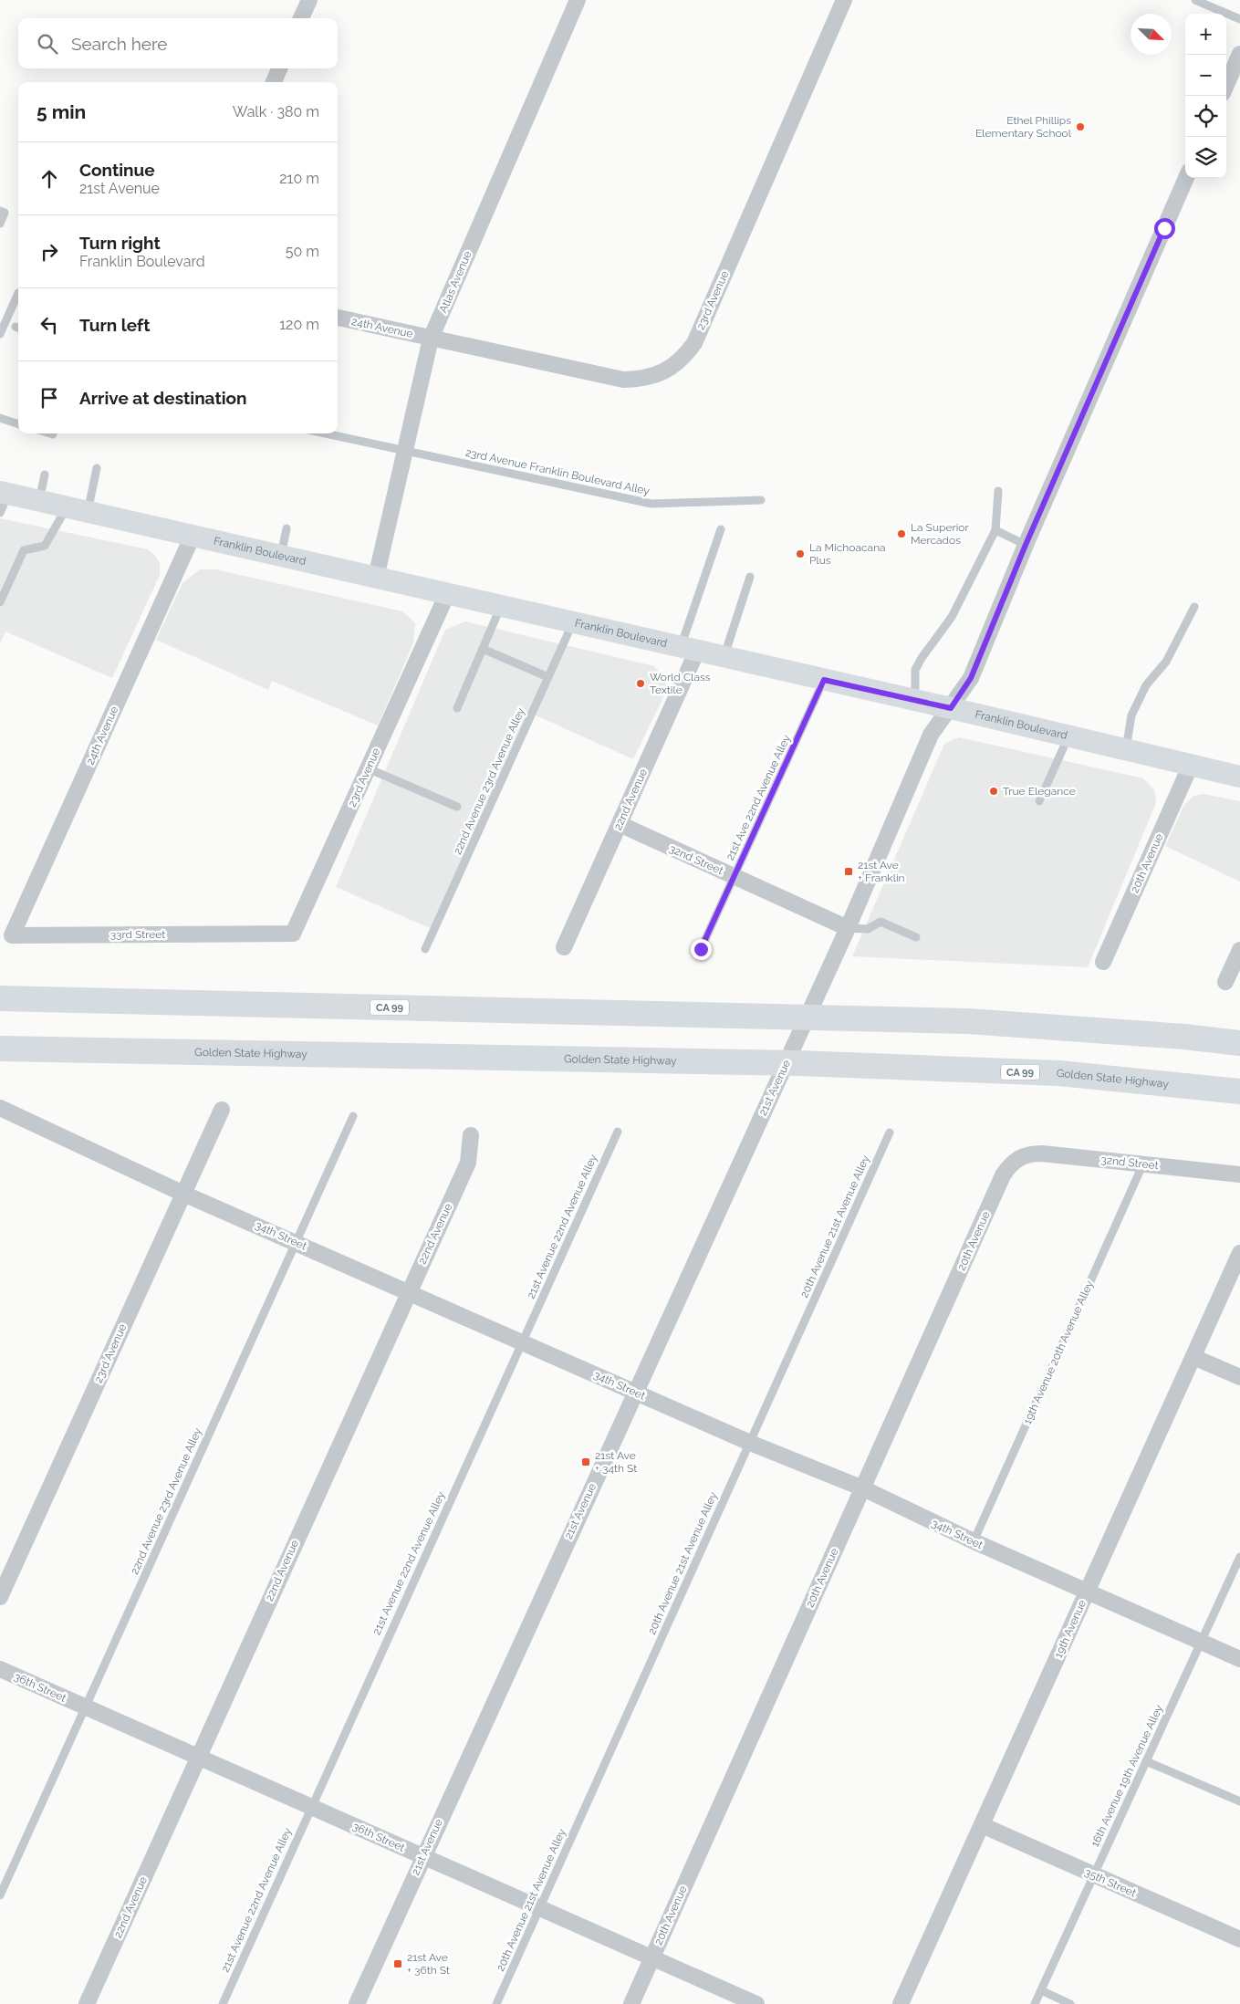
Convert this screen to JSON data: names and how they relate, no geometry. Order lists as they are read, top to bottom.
{
  "streets": {
    "highway": ["CA 99", "Golden State Highway"],
    "main road": ["Franklin Boulevard"],
    "street": [
      "Atlas Avenue",
      "23rd Avenue",
      "24th Avenue",
      "22nd Avenue",
      "32nd Street",
      "20th Avenue",
      "33rd Street",
      "21st Avenue",
      "34th Street",
      "19th Avenue",
      "36th Street",
      "35th Street"
    ],
    "lane": [
      "23rd Avenue Franklin Boulevard Alley",
      "22nd Avenue 23rd Avenue Alley",
      "21st Ave 22nd Avenue Alley",
      "21st Avenue 22nd Avenue Alley",
      "20th Avenue 21st Avenue Alley",
      "19th Avenue 20th Avenue Alley",
      "16th Avenue 19th Avenue Alley"
    ]
  },
  "crossings": [
    ["Atlas Avenue", "23rd Avenue"],
    ["Atlas Avenue", "24th Avenue"],
    ["Atlas Avenue", "23rd Avenue Franklin Boulevard Alley"],
    ["Atlas Avenue", "Franklin Boulevard"],
    ["23rd Avenue", "24th Avenue"],
    ["23rd Avenue", "Franklin Boulevard"],
    ["23rd Avenue", "33rd Street"],
    ["23rd Avenue", "34th Street"],
    ["24th Avenue", "Franklin Boulevard"],
    ["24th Avenue", "33rd Street"],
    ["Franklin Boulevard", "22nd Avenue 23rd Avenue Alley"],
    ["Franklin Boulevard", "21st Ave 22nd Avenue Alley"],
    ["Franklin Boulevard", "22nd Avenue"],
    ["Franklin Boulevard", "20th Avenue"],
    ["Franklin Boulevard", "21st Avenue"],
    ["22nd Avenue 23rd Avenue Alley", "34th Street"],
    ["22nd Avenue 23rd Avenue Alley", "36th Street"],
    ["21st Ave 22nd Avenue Alley", "32nd Street"],
    ["22nd Avenue", "32nd Street"],
    ["22nd Avenue", "34th Street"],
    ["22nd Avenue", "36th Street"],
    ["32nd Street", "20th Avenue"],
    ["32nd Street", "21st Avenue"],
    ["32nd Street", "19th Avenue 20th Avenue Alley"],
    ["20th Avenue", "34th Street"],
    ["20th Avenue", "36th Street"],
    ["21st Avenue", "34th Street"],
    ["21st Avenue", "36th Street"],
    ["21st Avenue 22nd Avenue Alley", "34th Street"],
    ["21st Avenue 22nd Avenue Alley", "36th Street"],
    ["20th Avenue 21st Avenue Alley", "34th Street"],
    ["20th Avenue 21st Avenue Alley", "36th Street"],
    ["34th Street", "19th Avenue 20th Avenue Alley"],
    ["34th Street", "19th Avenue"],
    ["34th Street", "16th Avenue 19th Avenue Alley"],
    ["19th Avenue", "35th Street"],
    ["16th Avenue 19th Avenue Alley", "35th Street"]
  ],
  "places": {
    "other": [
      "Ethel Phillips Elementary School",
      "La Superior Mercados",
      "La Michoacana Plus",
      "World Class Textile",
      "True Elegance"
    ],
    "transit": ["21st Ave + Franklin", "21st Ave + 34th St", "21st Ave + 36th St"]
  },
  "north": "bottom right",
  "page": {
    "map_buttons": ["+", "−"],
    "search": "Search here",
    "heading": ["5 min", "Walk · 380 m"],
    "list": [
      ["Continue", "21st Avenue", "210 m"],
      ["Turn right", "Franklin Boulevard", "50 m"],
      ["Turn left", "120 m"],
      "Arrive at destination"
    ]
  }
}
